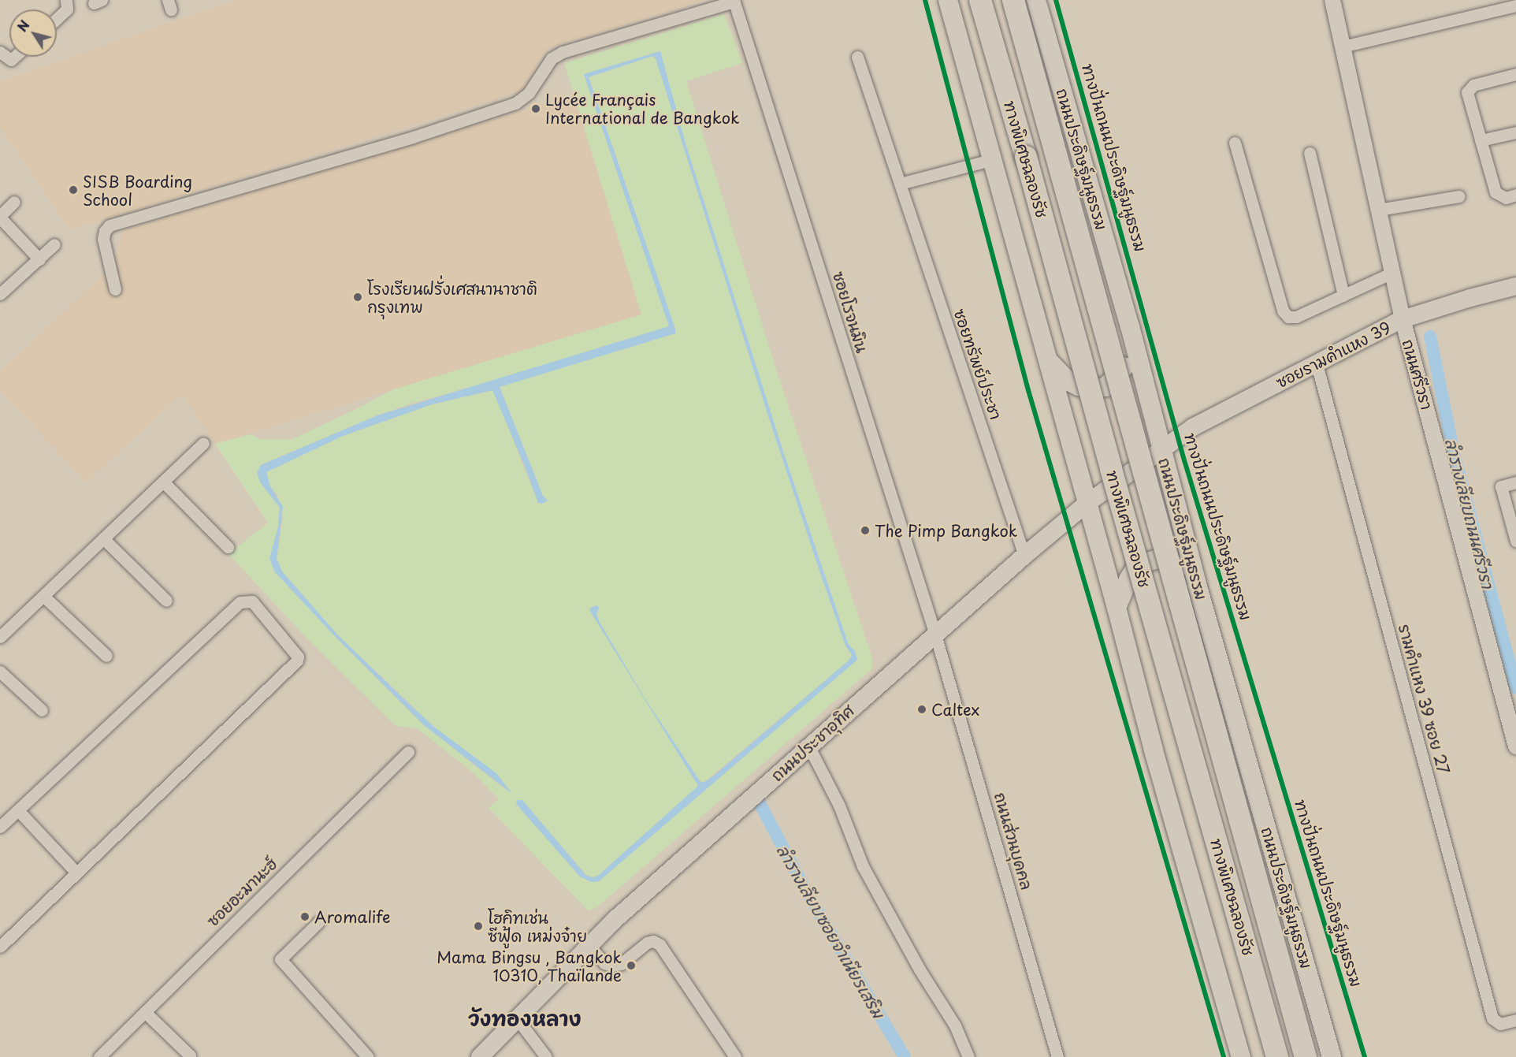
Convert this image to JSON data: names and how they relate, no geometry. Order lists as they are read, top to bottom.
{
  "streets": {
    "highway": ["ทางพิเศษฉลองรัช"],
    "main road": ["ถนนประดิษฐ์มนูธรรม", "ซอยรามคำแหง 39", "ถนนประชาอุทิศ"],
    "street": [
      "ซอยโรจนมิน",
      "ซอยทรัพย์ประชา",
      "ถนนศรีวรา",
      "รามคำแหง 39 ซอย 27",
      "ถนนส่วนบุคคล",
      "ซอยอะมานะฮ์"
    ],
    "cycle path": ["ทางปั่นถนนประดิษฐ์มนูธรรม"]
  },
  "crossings": [
    ["ถนนประดิษฐ์มนูธรรม", "ซอยรามคำแหง 39"],
    ["ถนนประดิษฐ์มนูธรรม", "ถนนประชาอุทิศ"],
    ["ซอยโรจนมิน", "ถนนประชาอุทิศ"],
    ["ซอยโรจนมิน", "ถนนส่วนบุคคล"],
    ["ซอยรามคำแหง 39", "ถนนศรีวรา"],
    ["ซอยรามคำแหง 39", "รามคำแหง 39 ซอย 27"],
    ["ซอยรามคำแหง 39", "ถนนประชาอุทิศ"],
    ["ซอยทรัพย์ประชา", "ถนนประชาอุทิศ"],
    ["ถนนประชาอุทิศ", "ถนนส่วนบุคคล"]
  ],
  "districts": ["วังทองหลาง"],
  "water": ["ลำรางเลียบถนนศรีวรา", "ลำรางเลียบซอยจำเนียรเสริม"],
  "places": [
    "Lycée Français International de Bangkok",
    "SISB Boarding School",
    "โรงเรียนฝรั่งเศสนานาชาติ กรุงเทพ",
    "The Pimp Bangkok",
    "Caltex",
    "Aromalife",
    "โฮคิทเช่น ซีฟู้ด เหม่งจ๋าย",
    "Mama Bingsu , Bangkok 10310, Thaïlande"
  ],
  "north": "top left"
}
